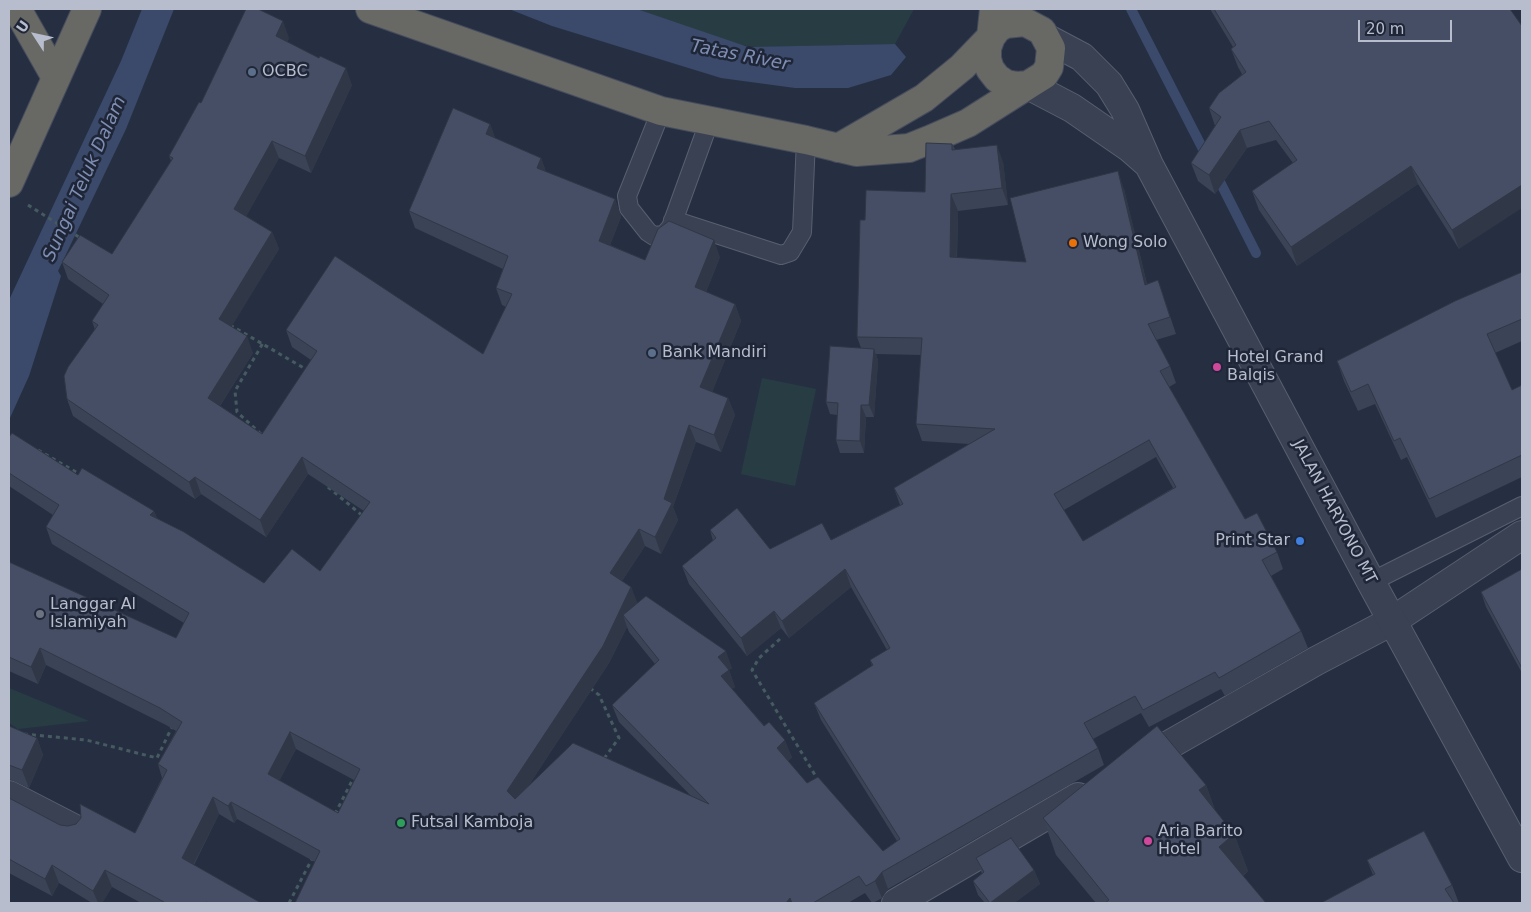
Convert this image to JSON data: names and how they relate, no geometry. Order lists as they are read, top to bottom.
{
  "streets": {
    "street": ["JALAN HARYONO MT"]
  },
  "water": ["Tatas River", "Sungai Teluk Dalam"],
  "places": [
    "OCBC",
    "Wong Solo",
    "Bank Mandiri",
    "Hotel Grand Balqis",
    "Print Star",
    "Langgar Al Islamiyah",
    "Futsal Kamboja",
    "Aria Barito Hotel"
  ],
  "scale_bar": "20 m",
  "north": "top left"
}
